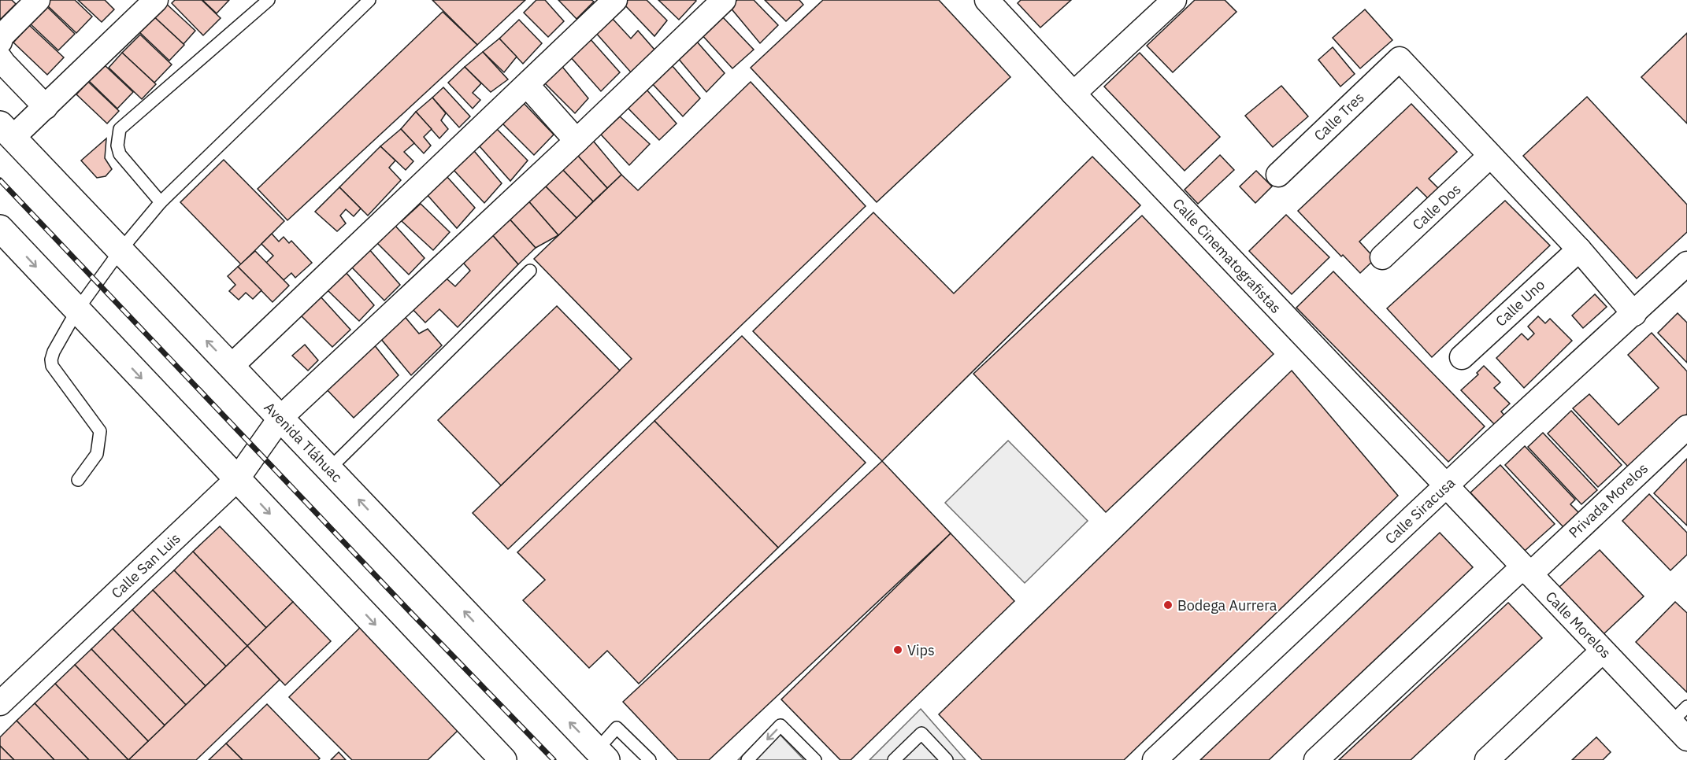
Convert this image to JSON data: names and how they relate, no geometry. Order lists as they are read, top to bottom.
{
  "streets": {
    "main road": ["Avenida Tláhuac"],
    "street": [
      "Calle Tres",
      "Calle Dos",
      "Calle Cinematografistas",
      "Calle Uno",
      "Privada Morelos",
      "Calle Siracusa",
      "Calle San Luis",
      "Calle Morelos"
    ]
  },
  "crossings": [
    ["Calle Tres", "Calle Dos"],
    ["Calle Cinematografistas", "Calle Siracusa"],
    ["Calle Cinematografistas", "Calle Morelos"],
    ["Avenida Tláhuac", "Calle San Luis"],
    ["Privada Morelos", "Calle Morelos"]
  ],
  "places": ["Bodega Aurrera", "Vips"]
}
